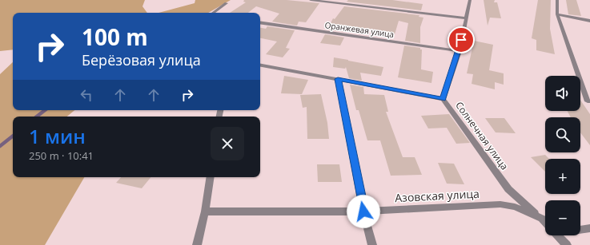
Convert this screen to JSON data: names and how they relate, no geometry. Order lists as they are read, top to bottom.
{
  "streets": {
    "street": ["Оранжевая улица", "Солнечная улица", "Азовская улица"]
  },
  "crossings": [
    ["Оранжевая улица", "Солнечная улица"],
    ["Солнечная улица", "Азовская улица"]
  ],
  "page": {
    "turn": ["100 m", "Берёзовая улица"],
    "map_buttons": ["+", "−"],
    "heading": ["1 мин", "250 m · 10:41"]
  }
}
